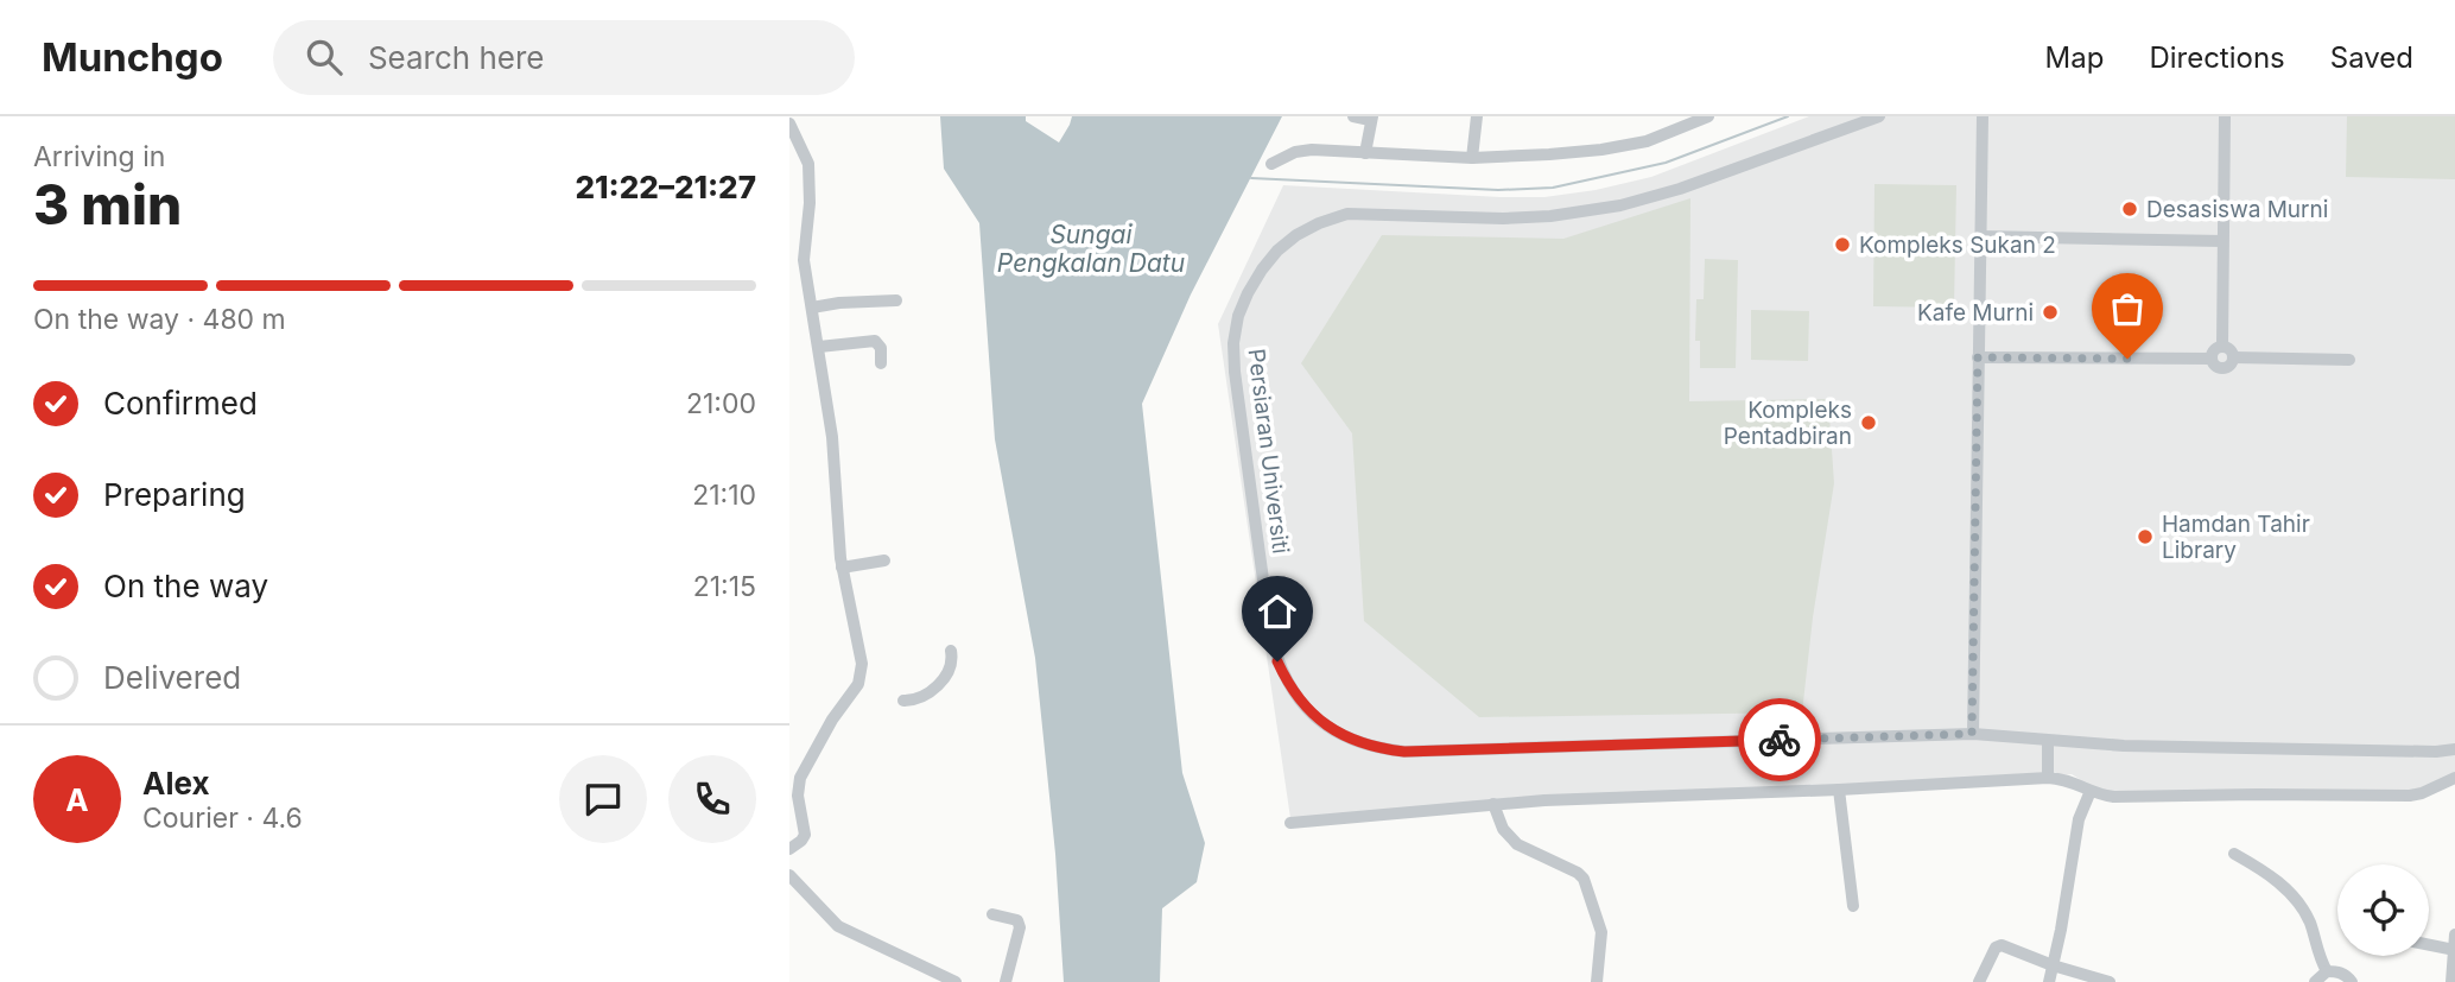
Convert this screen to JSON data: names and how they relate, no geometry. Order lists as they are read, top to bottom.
{
  "streets": {
    "street": ["Persiaran Universiti"]
  },
  "water": ["Sungai Pengkalan Datu"],
  "places": [
    "Desasiswa Murni",
    "Kompleks Sukan 2",
    "Kafe Murni",
    "Kompleks Pentadbiran",
    "Hamdan Tahir Library"
  ],
  "page": {
    "header": "Munchgo",
    "search": "Search here",
    "nav": ["Map", "Directions", "Saved"],
    "heading": ["3 min", "Arriving in", "21:22–21:27"],
    "panel": ["Alex", "Courier · 4.6"],
    "bar": "On the way · 480 m",
    "list": [
      ["Confirmed", "21:00"],
      ["Preparing", "21:10"],
      ["On the way", "21:15"],
      "Delivered"
    ],
    "round": "A"
  }
}
